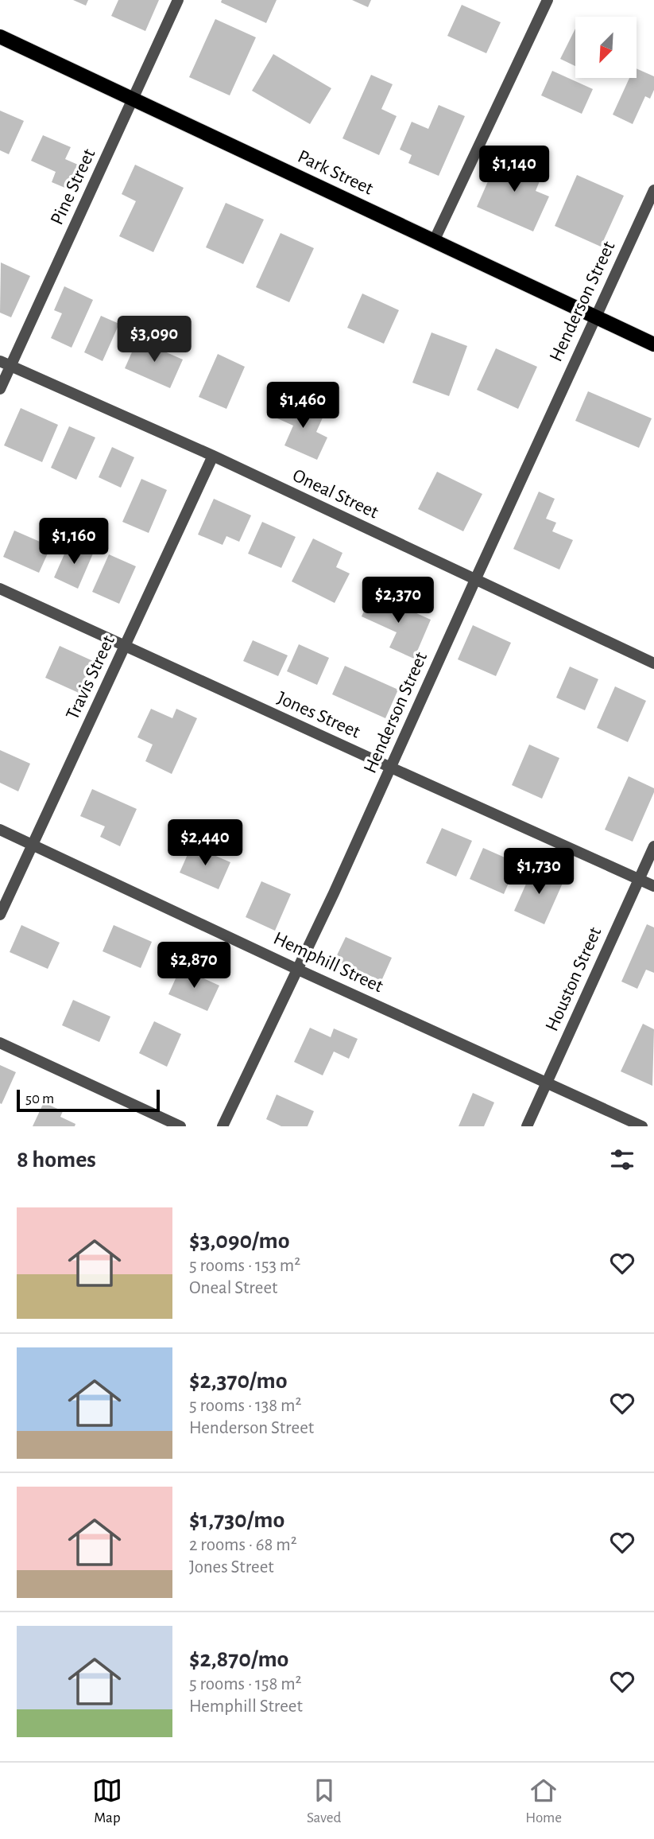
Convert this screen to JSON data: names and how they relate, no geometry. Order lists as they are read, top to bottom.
{
  "streets": {
    "main road": ["Park Street"],
    "street": [
      "Pine Street",
      "Henderson Street",
      "Oneal Street",
      "Travis Street",
      "Jones Street",
      "Hemphill Street",
      "Houston Street"
    ]
  },
  "crossings": [
    ["Park Street", "Pine Street"],
    ["Park Street", "Henderson Street"],
    ["Pine Street", "Oneal Street"],
    ["Henderson Street", "Oneal Street"],
    ["Henderson Street", "Jones Street"],
    ["Henderson Street", "Hemphill Street"],
    ["Oneal Street", "Travis Street"],
    ["Travis Street", "Jones Street"],
    ["Travis Street", "Hemphill Street"],
    ["Jones Street", "Houston Street"],
    ["Hemphill Street", "Houston Street"]
  ],
  "scale_bar": "50 m",
  "north": "bottom left",
  "page": {
    "price": [
      "$1,140",
      "$3,090",
      "$1,460",
      "$1,160",
      "$2,370",
      "$2,440",
      "$1,730",
      "$2,870"
    ],
    "scale": "50 m",
    "heading": "8 homes",
    "list": [
      {
        "name": "$3,090/mo",
        "note": "5 rooms · 153 m² · Oneal Street"
      },
      {
        "name": "$2,370/mo",
        "note": "5 rooms · 138 m² · Henderson Street"
      },
      {
        "name": "$1,730/mo",
        "note": "2 rooms · 68 m² · Jones Street"
      },
      {
        "name": "$2,870/mo",
        "note": "5 rooms · 158 m² · Hemphill Street"
      }
    ],
    "tabs": ["Map", "Saved", "Home"]
  }
}
